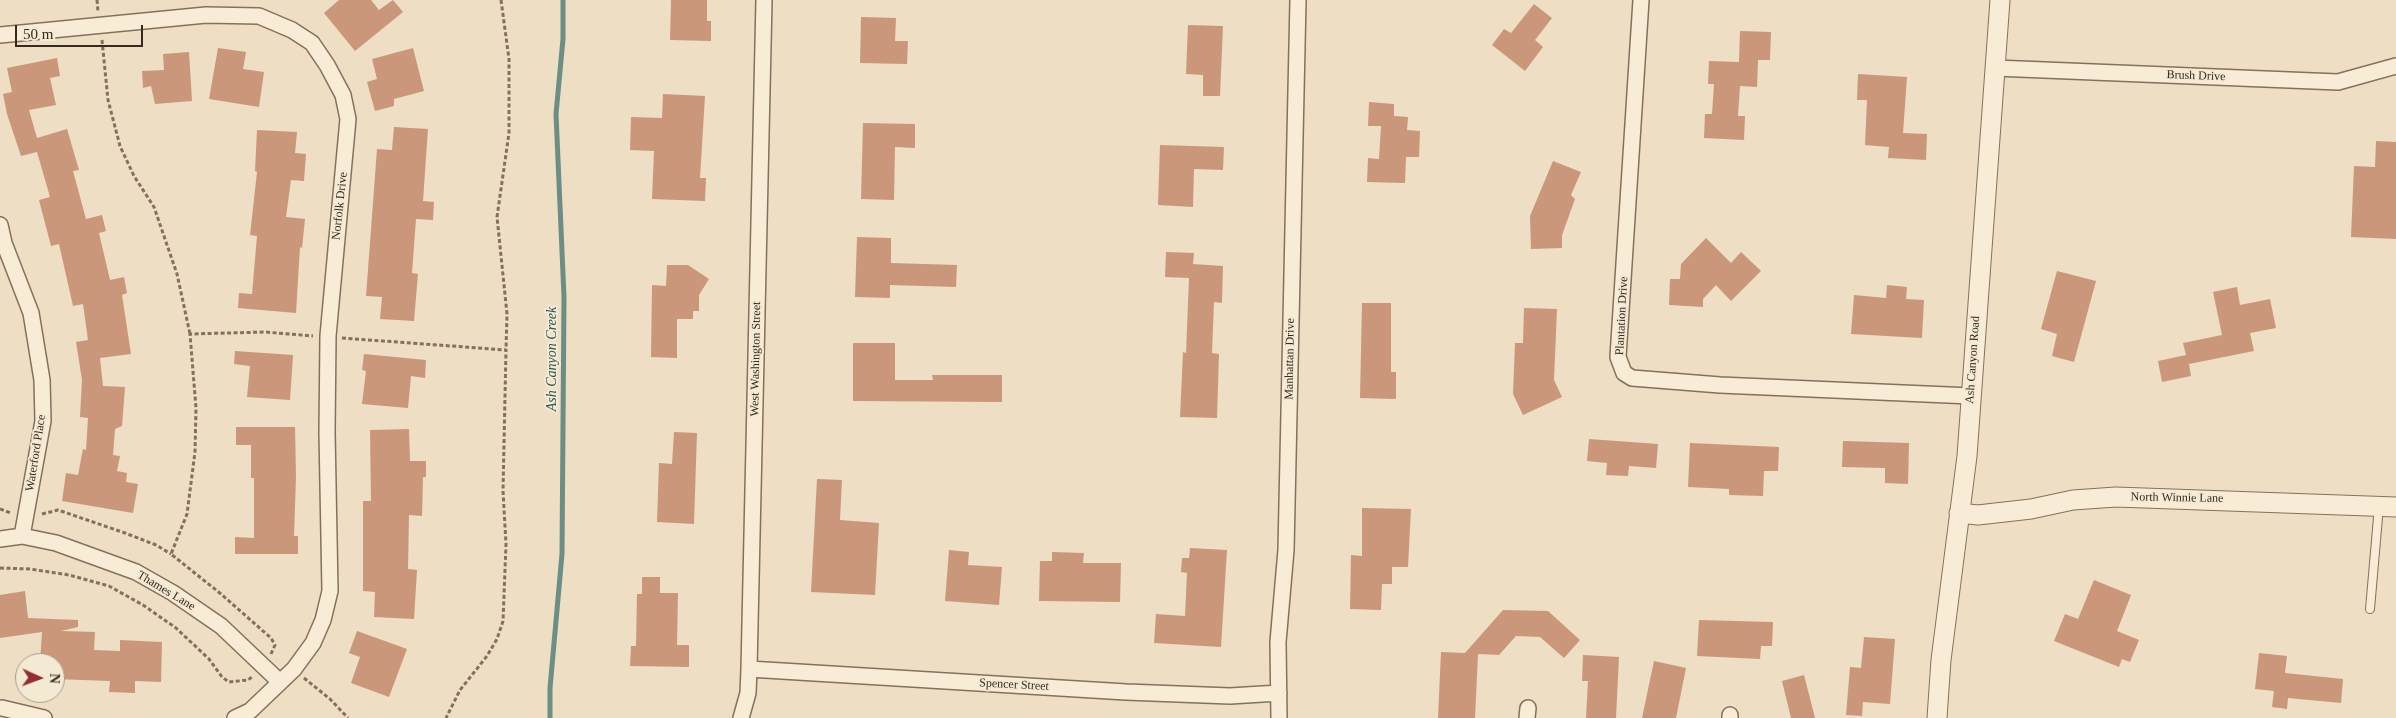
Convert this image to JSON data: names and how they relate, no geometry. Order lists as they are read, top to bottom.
{
  "streets": {
    "street": [
      "Brush Drive",
      "Norfolk Drive",
      "Plantation Drive",
      "West Washington Street",
      "Manhattan Drive",
      "Ash Canyon Road",
      "Waterford Place",
      "North Winnie Lane",
      "Thames Lane",
      "Spencer Street"
    ]
  },
  "crossings": [
    ["Brush Drive", "Ash Canyon Road"],
    ["Norfolk Drive", "Thames Lane"],
    ["Plantation Drive", "Ash Canyon Road"],
    ["West Washington Street", "Spencer Street"],
    ["Manhattan Drive", "Spencer Street"],
    ["Ash Canyon Road", "North Winnie Lane"],
    ["Waterford Place", "Thames Lane"]
  ],
  "water": ["Ash Canyon Creek"],
  "scale_bar": "50 m",
  "north": "right"
}
